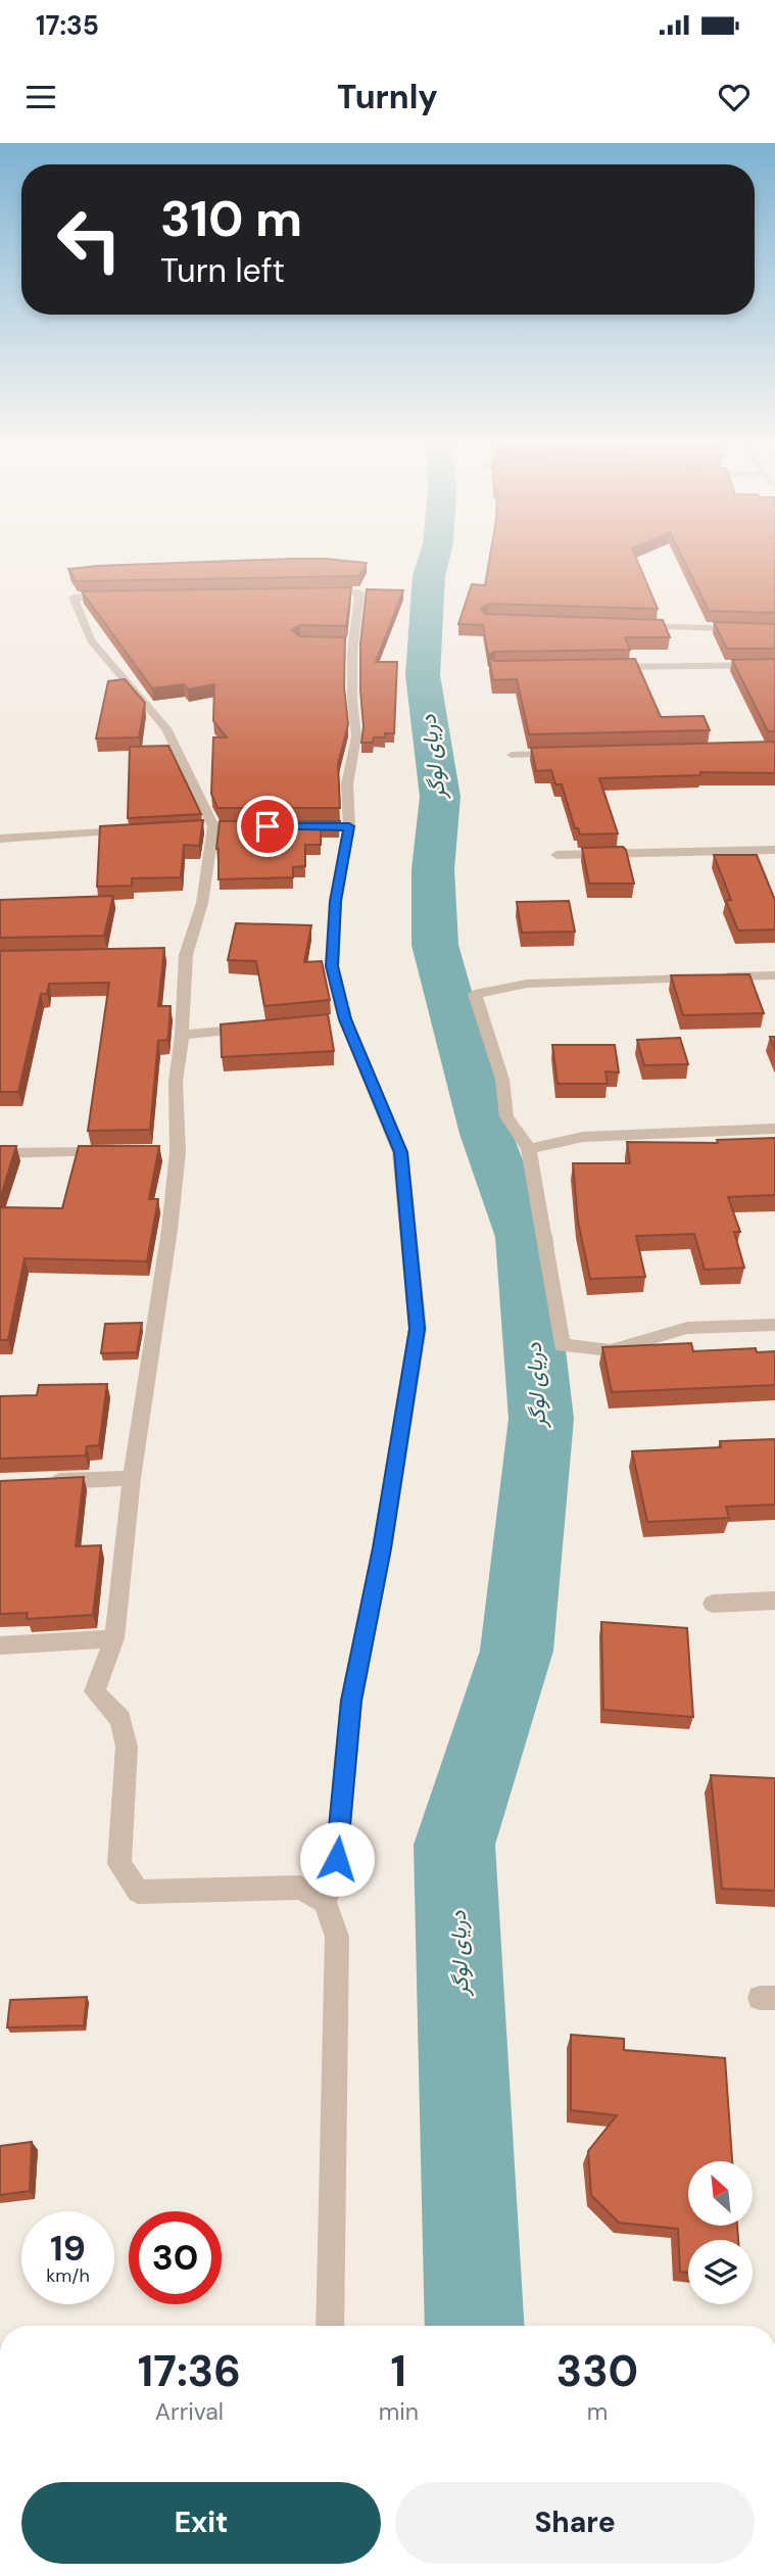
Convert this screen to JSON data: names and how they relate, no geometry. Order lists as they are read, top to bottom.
{
  "water": ["دریای لوگر"],
  "north": "top left",
  "page": {
    "status": "17:35",
    "header": "Turnly",
    "turn": ["310 m", "Turn left"],
    "speed": "19 km/h",
    "limit": "30",
    "eta": [
      "17:36",
      "Arrival",
      "1",
      "min",
      "330",
      "m"
    ],
    "buttons": ["Exit", "Share"]
  }
}
